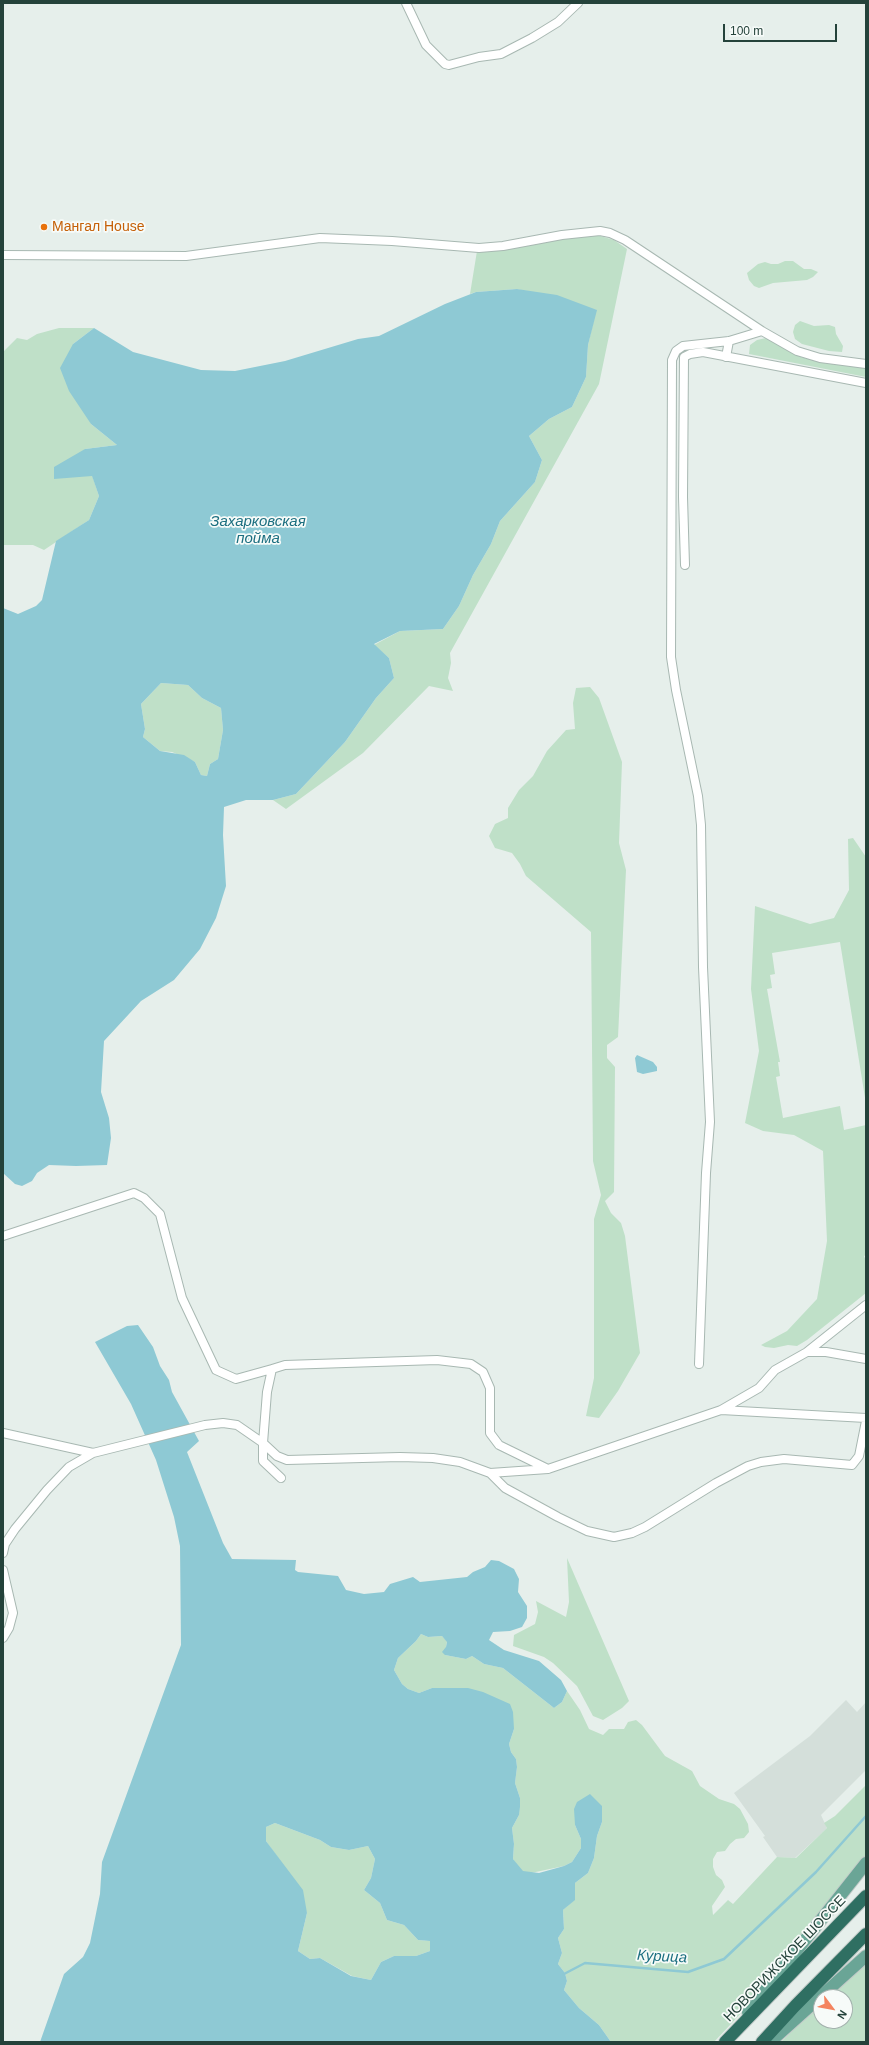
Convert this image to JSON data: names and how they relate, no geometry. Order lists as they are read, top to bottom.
{
  "streets": {
    "highway": ["НОВОРИЖСКОЕ ШОССЕ"]
  },
  "water": ["Захарковская пойма", "Курица"],
  "places": ["Мангал House"],
  "scale_bar": "100 m",
  "north": "bottom right"
}
